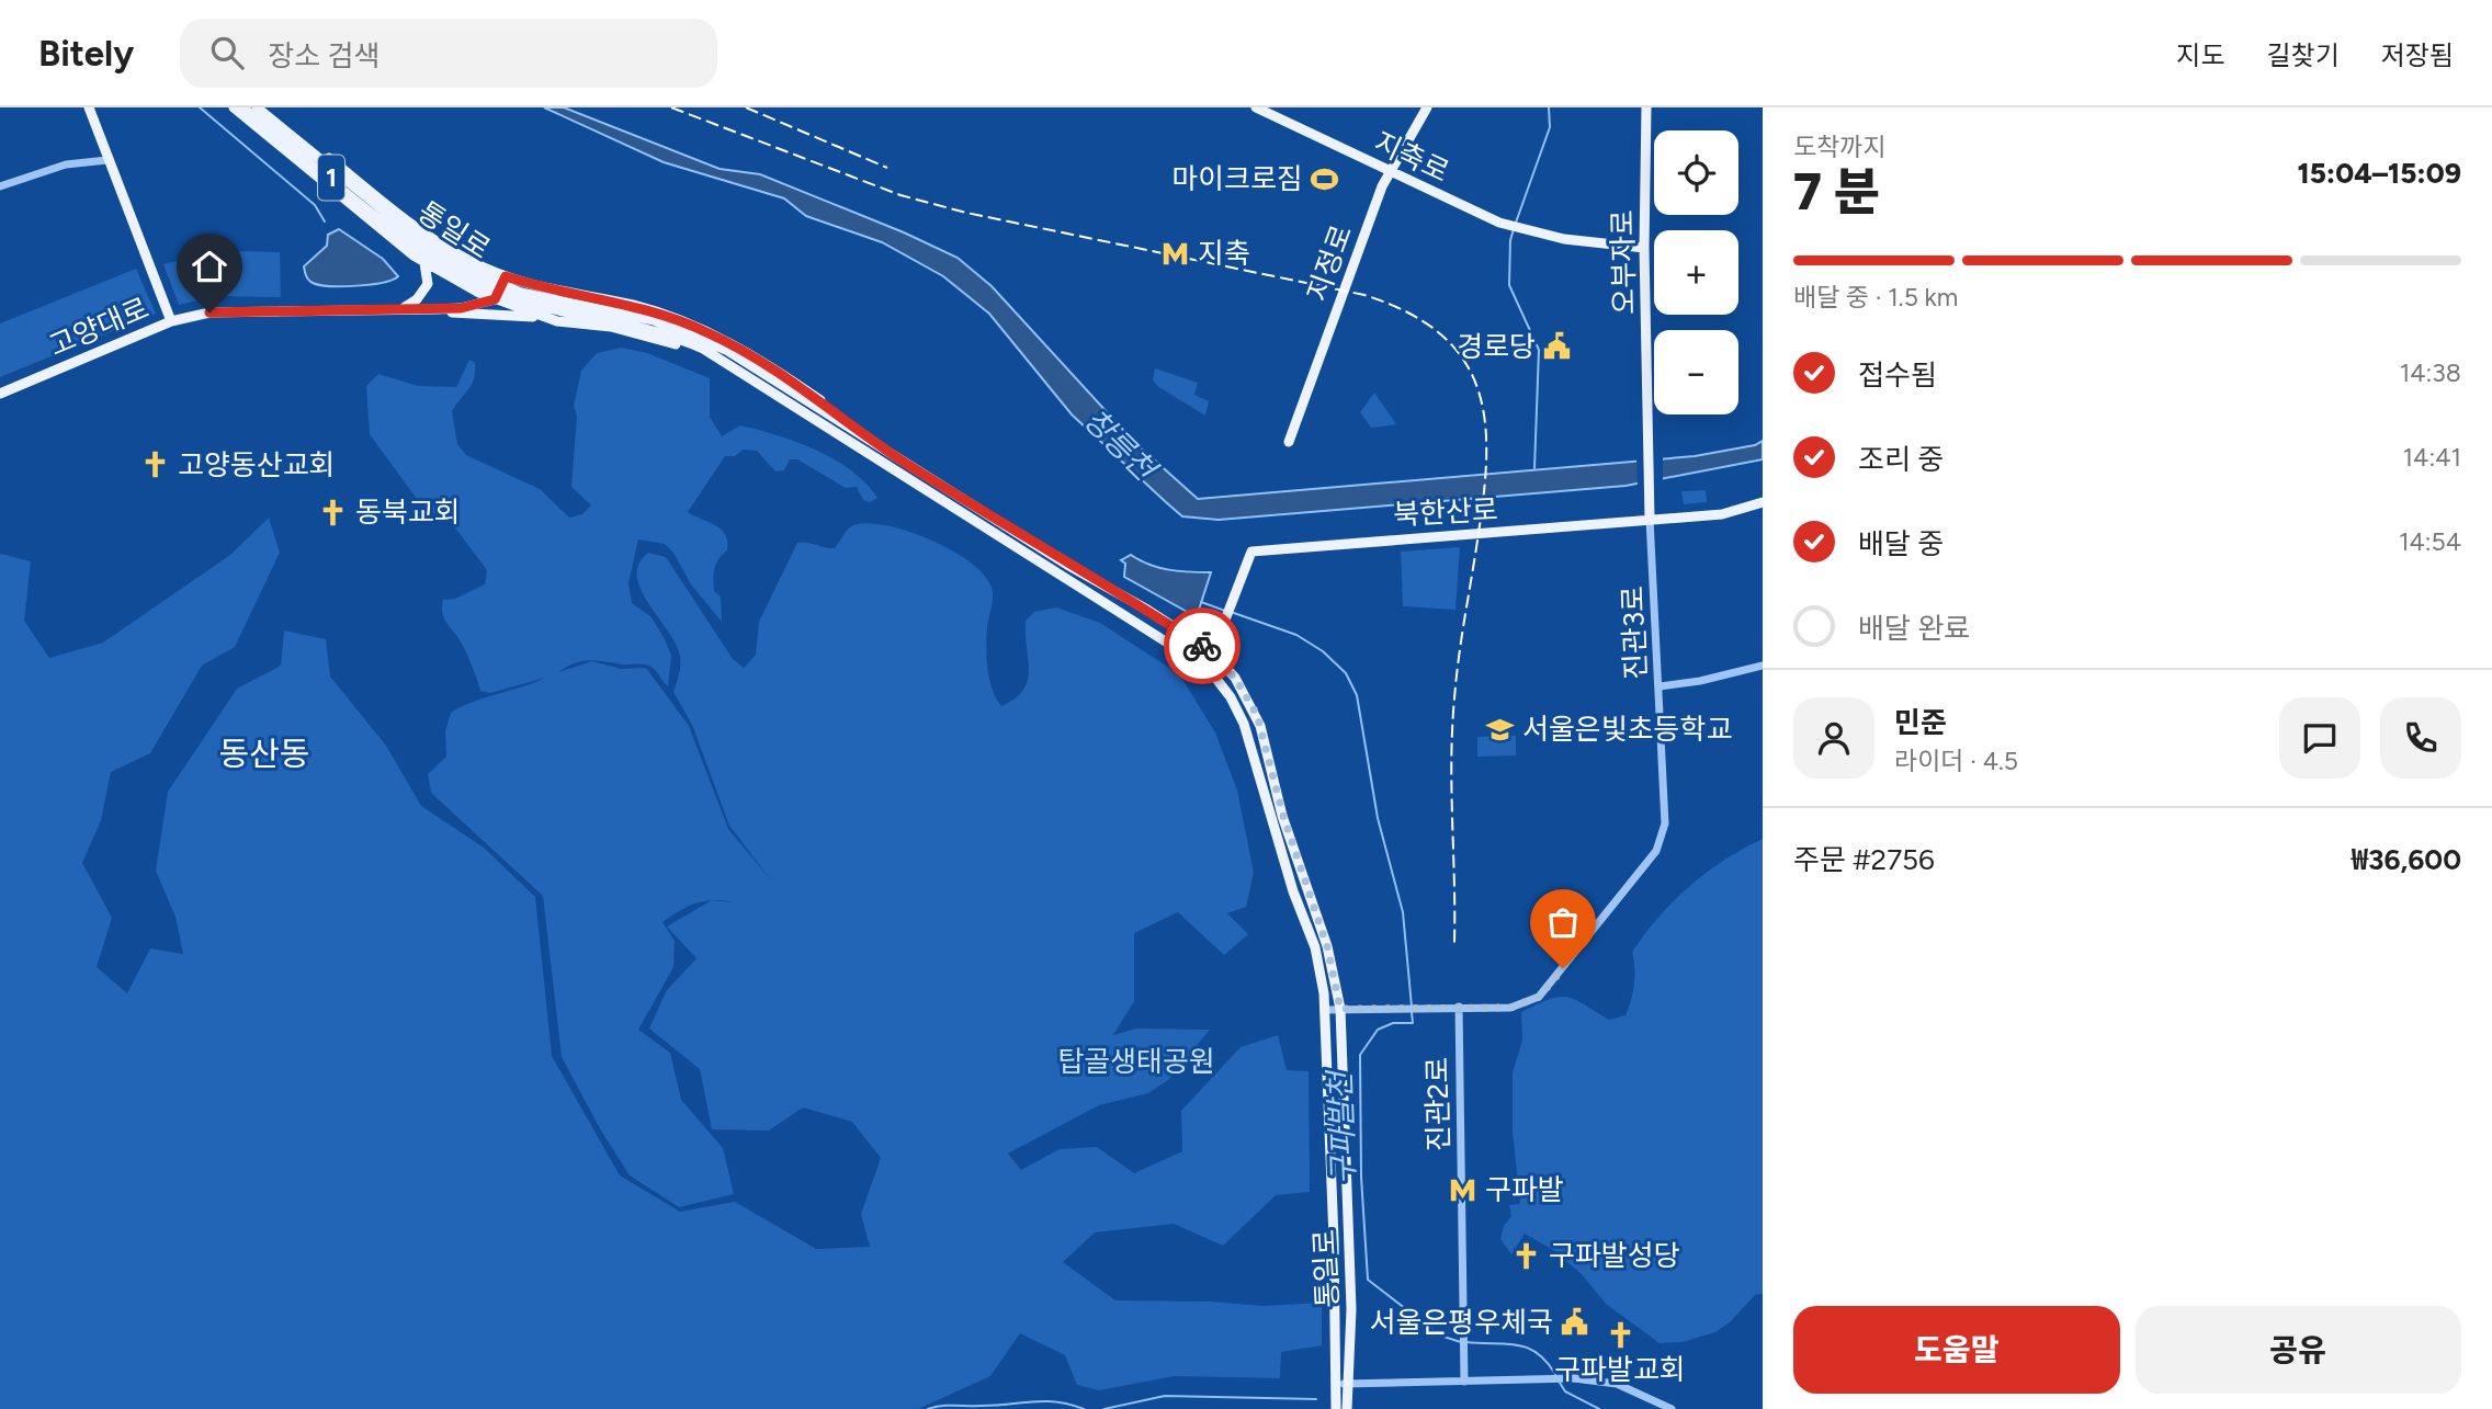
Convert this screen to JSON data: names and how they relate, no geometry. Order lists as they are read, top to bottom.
{
  "streets": {
    "main road": [
      "지축로",
      "1",
      "통일로",
      "오부자로",
      "지정로",
      "고양대로",
      "북한산로"
    ],
    "street": ["진관3로", "진관2로"]
  },
  "crossings": [
    ["지축로", "오부자로"],
    ["지축로", "지정로"],
    ["통일로", "북한산로"],
    ["통일로", "진관3로"],
    ["오부자로", "북한산로"],
    ["오부자로", "진관3로"],
    ["북한산로", "진관3로"],
    ["진관3로", "진관2로"]
  ],
  "districts": ["동산동"],
  "water": ["창릉천", "구파발천"],
  "parks": ["탑골생태공원"],
  "places": {
    "sports": ["마이크로짐"],
    "metro station": ["지축", "구파발"],
    "public building": ["경로당", "서울은평우체국"],
    "church": [
      "고양동산교회",
      "동북교회",
      "구파발성당",
      "구파발교회"
    ],
    "school or university": ["서울은빛초등학교"]
  },
  "page": {
    "header": "Bitely",
    "search": "장소 검색",
    "nav": ["지도", "길찾기", "저장됨"],
    "heading": ["7 분", "도착까지", "15:04–15:09"],
    "panel": [
      "민준",
      "라이더 · 4.5",
      "주문 #2756",
      "₩36,600"
    ],
    "map_buttons": ["+", "−"],
    "bar": "배달 중 · 1.5 km",
    "list": [
      ["접수됨", "14:38"],
      ["조리 중", "14:41"],
      ["배달 중", "14:54"],
      "배달 완료"
    ],
    "buttons": ["도움말", "공유"]
  }
}
